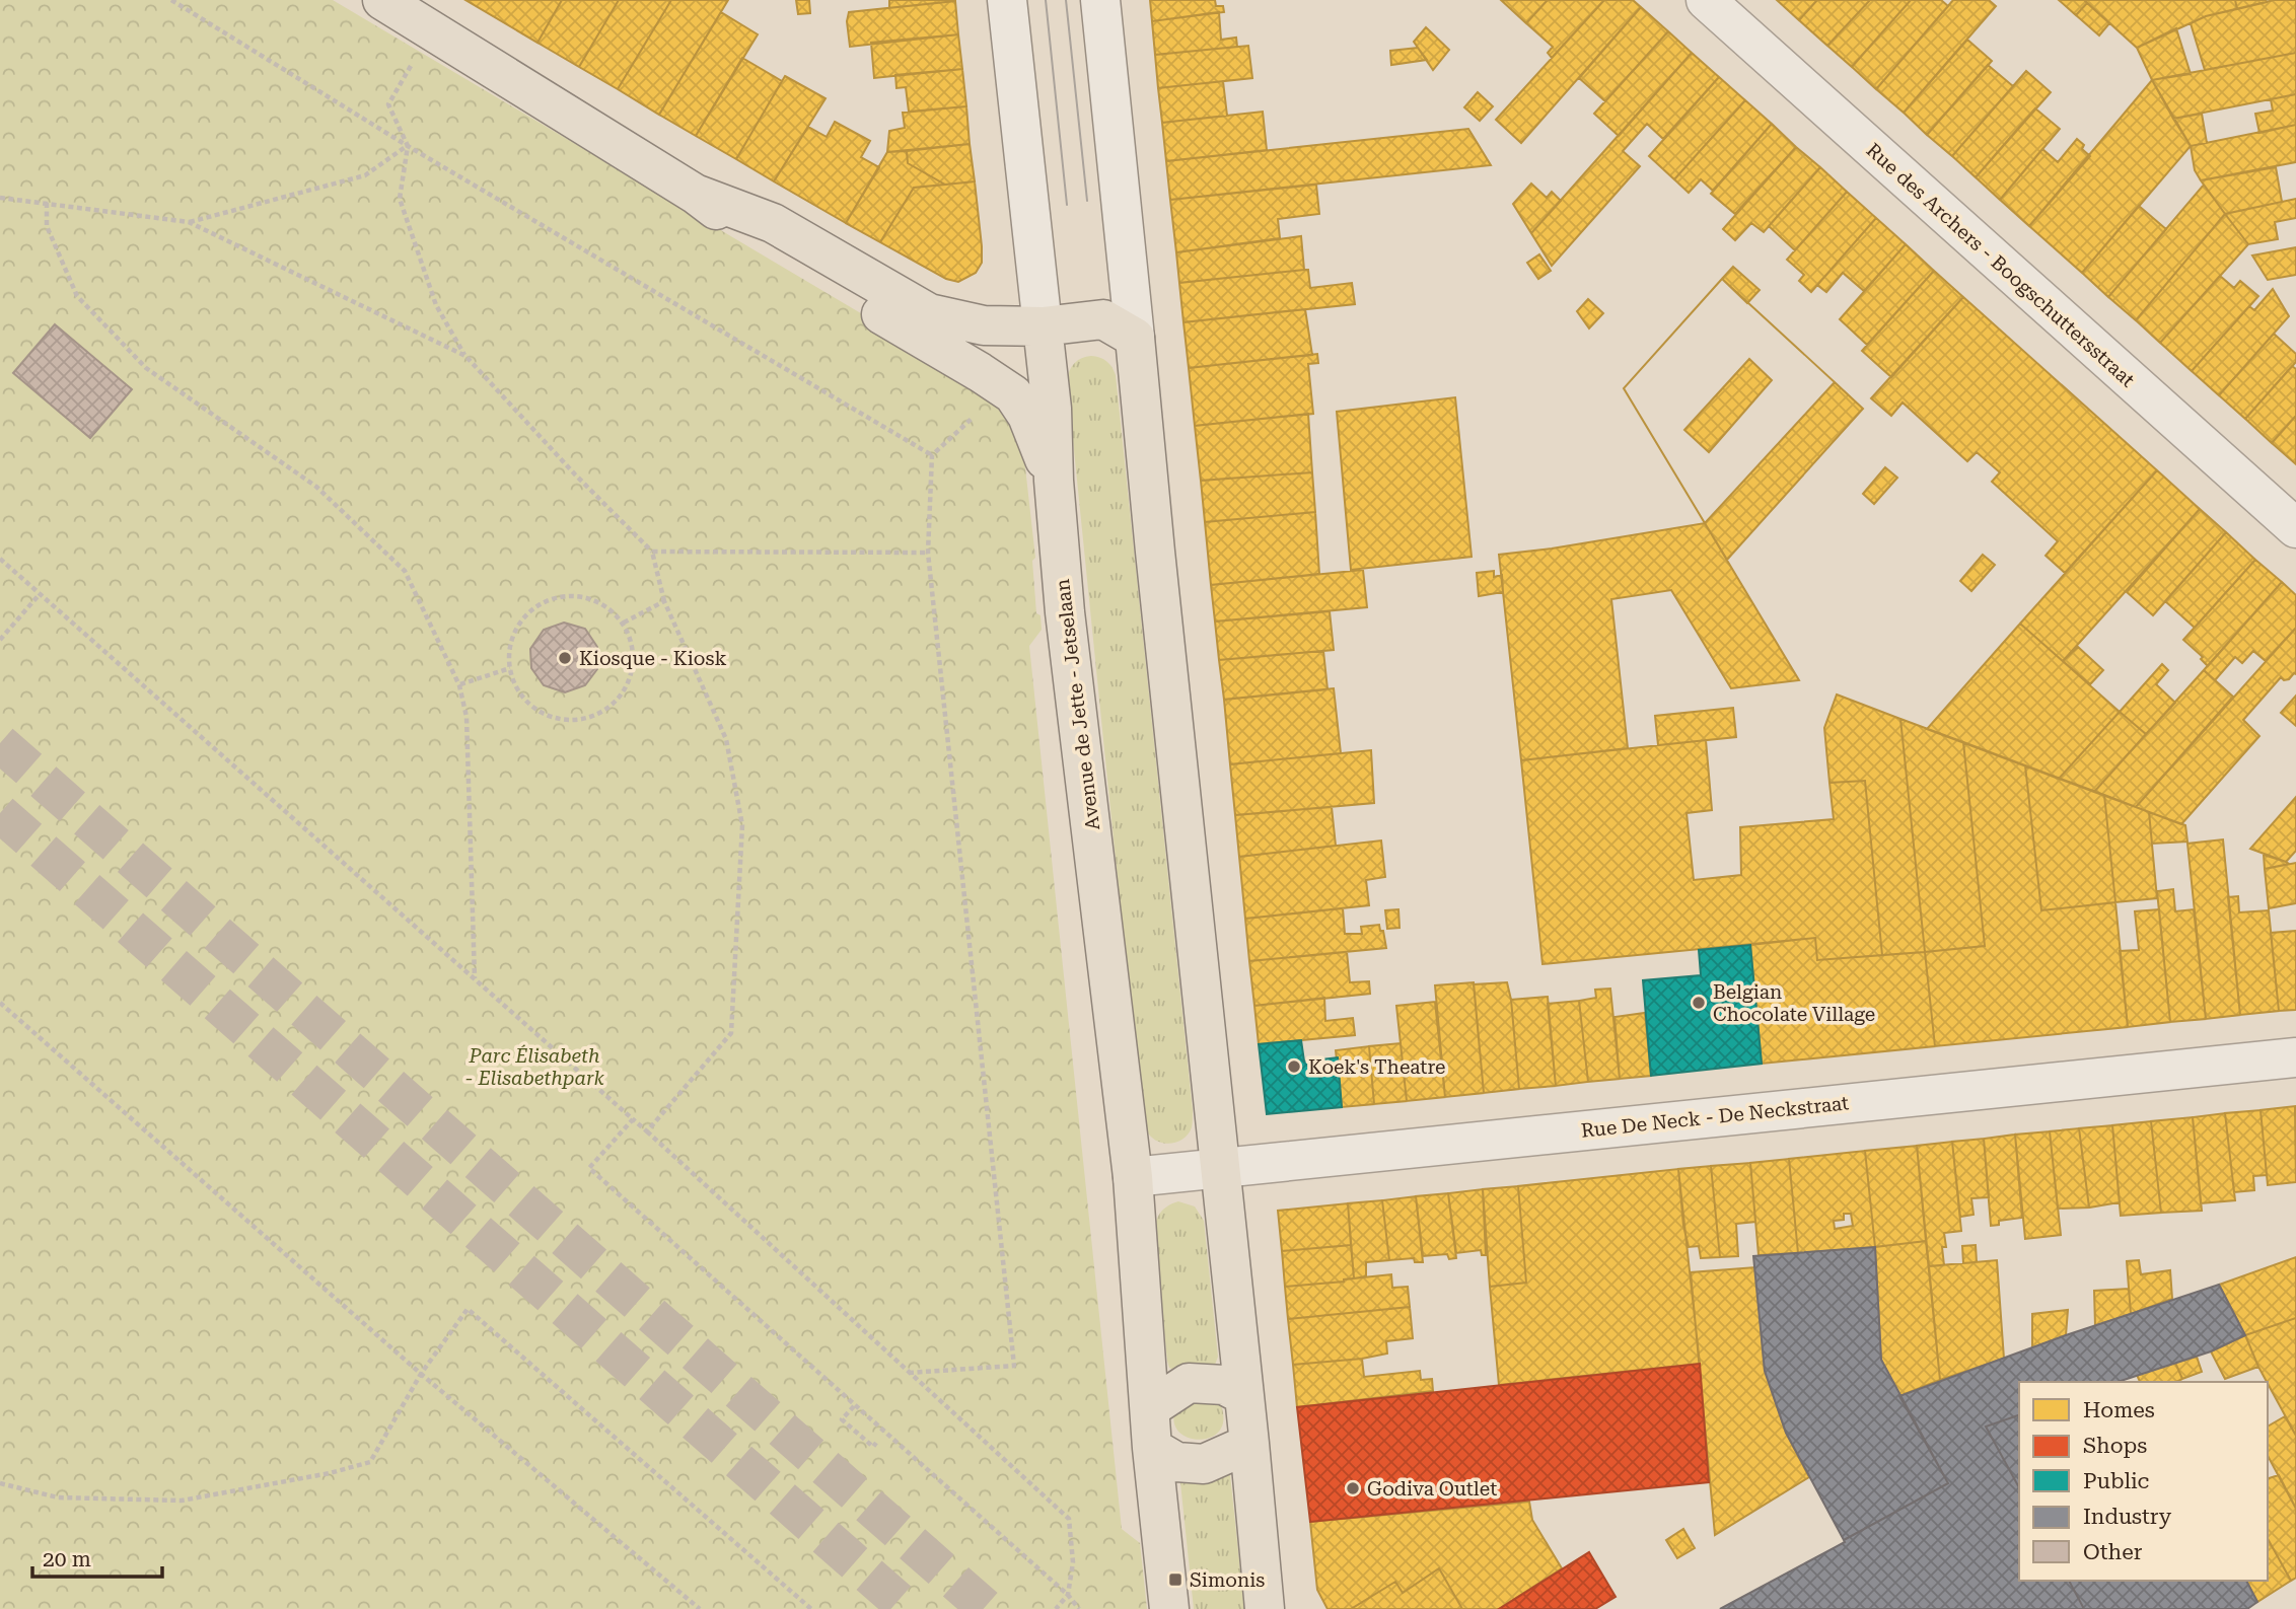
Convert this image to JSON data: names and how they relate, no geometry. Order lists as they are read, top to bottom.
{
  "streets": {
    "main road": ["Avenue de Jette - Jetselaan"],
    "street": ["Rue des Archers - Boogschuttersstraat", "Rue De Neck - De Neckstraat"]
  },
  "crossings": [
    ["Avenue de Jette - Jetselaan", "Rue De Neck - De Neckstraat"]
  ],
  "parks": ["Parc Élisabeth - Elisabethpark"],
  "places": {
    "other": [
      "Kiosque - Kiosk",
      "Belgian Chocolate Village",
      "Koek's Theatre",
      "Godiva Outlet"
    ],
    "transit": ["Simonis"]
  },
  "legend": [
    "Homes",
    "Shops",
    "Public",
    "Industry",
    "Other"
  ],
  "scale_bar": "20 m"
}
